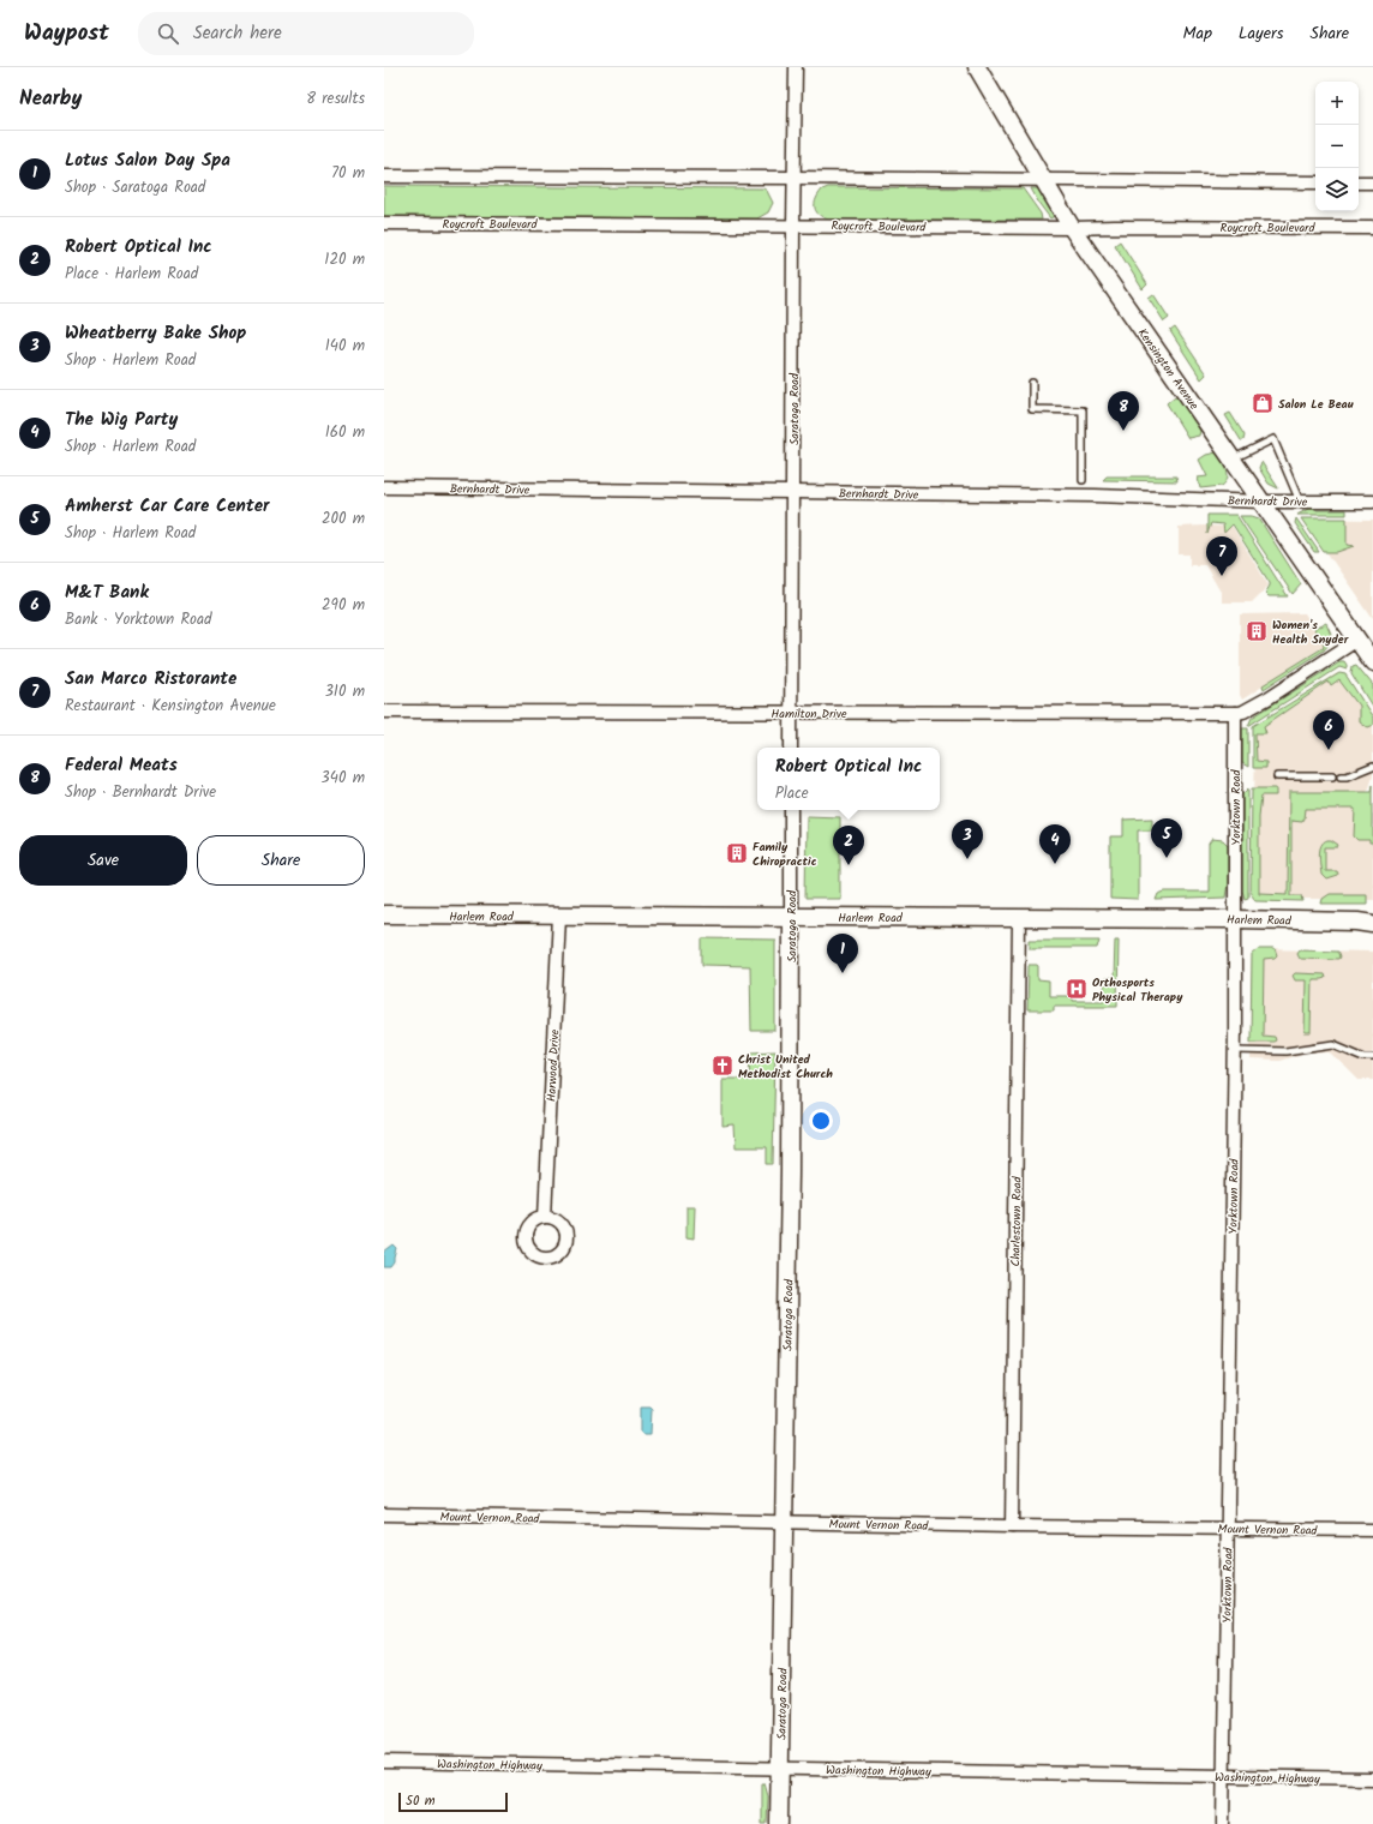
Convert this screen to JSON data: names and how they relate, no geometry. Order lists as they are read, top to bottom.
{
  "streets": {
    "street": [
      "Roycroft Boulevard",
      "Kensington Avenue",
      "Saratoga Road",
      "Bernhardt Drive",
      "Hamilton Drive",
      "Yorktown Road",
      "Harlem Road",
      "Harwood Drive",
      "Charlestown Road",
      "Mount Vernon Road",
      "Washington Highway"
    ]
  },
  "crossings": [
    ["Roycroft Boulevard", "Kensington Avenue"],
    ["Roycroft Boulevard", "Saratoga Road"],
    ["Kensington Avenue", "Bernhardt Drive"],
    ["Saratoga Road", "Bernhardt Drive"],
    ["Saratoga Road", "Hamilton Drive"],
    ["Saratoga Road", "Harlem Road"],
    ["Saratoga Road", "Mount Vernon Road"],
    ["Saratoga Road", "Washington Highway"],
    ["Hamilton Drive", "Yorktown Road"],
    ["Yorktown Road", "Harlem Road"],
    ["Yorktown Road", "Mount Vernon Road"],
    ["Yorktown Road", "Washington Highway"],
    ["Harlem Road", "Harwood Drive"],
    ["Harlem Road", "Charlestown Road"],
    ["Charlestown Road", "Mount Vernon Road"]
  ],
  "places": {
    "shop": ["Salon Le Beau"],
    "building": ["Women's Health Snyder", "Family Chiropractic"],
    "hospital": ["Orthosports Physical Therapy"],
    "church": ["Christ United Methodist Church"]
  },
  "scale_bar": "50 m",
  "page": {
    "header": "Waypost",
    "search": "Search here",
    "nav": ["Map", "Layers", "Share"],
    "heading": ["Nearby", "8 results"],
    "map_buttons": ["+", "−"],
    "list": [
      {
        "mark": "1",
        "name": "Lotus Salon Day Spa",
        "note": "Shop · Saratoga Road",
        "value": "70 m"
      },
      {
        "mark": "2",
        "name": "Robert Optical Inc",
        "note": "Place · Harlem Road",
        "value": "120 m"
      },
      {
        "mark": "3",
        "name": "Wheatberry Bake Shop",
        "note": "Shop · Harlem Road",
        "value": "140 m"
      },
      {
        "mark": "4",
        "name": "The Wig Party",
        "note": "Shop · Harlem Road",
        "value": "160 m"
      },
      {
        "mark": "5",
        "name": "Amherst Car Care Center",
        "note": "Shop · Harlem Road",
        "value": "200 m"
      },
      {
        "mark": "6",
        "name": "M&T Bank",
        "note": "Bank · Yorktown Road",
        "value": "290 m"
      },
      {
        "mark": "7",
        "name": "San Marco Ristorante",
        "note": "Restaurant · Kensington Avenue",
        "value": "310 m"
      },
      {
        "mark": "8",
        "name": "Federal Meats",
        "note": "Shop · Bernhardt Drive",
        "value": "340 m"
      }
    ],
    "pins": [
      "8",
      "7",
      "6",
      "5",
      "3",
      "4",
      "2",
      "1"
    ],
    "popup": ["Robert Optical Inc", "Place"],
    "buttons": ["Save", "Share"],
    "scale": "50 m"
  }
}
